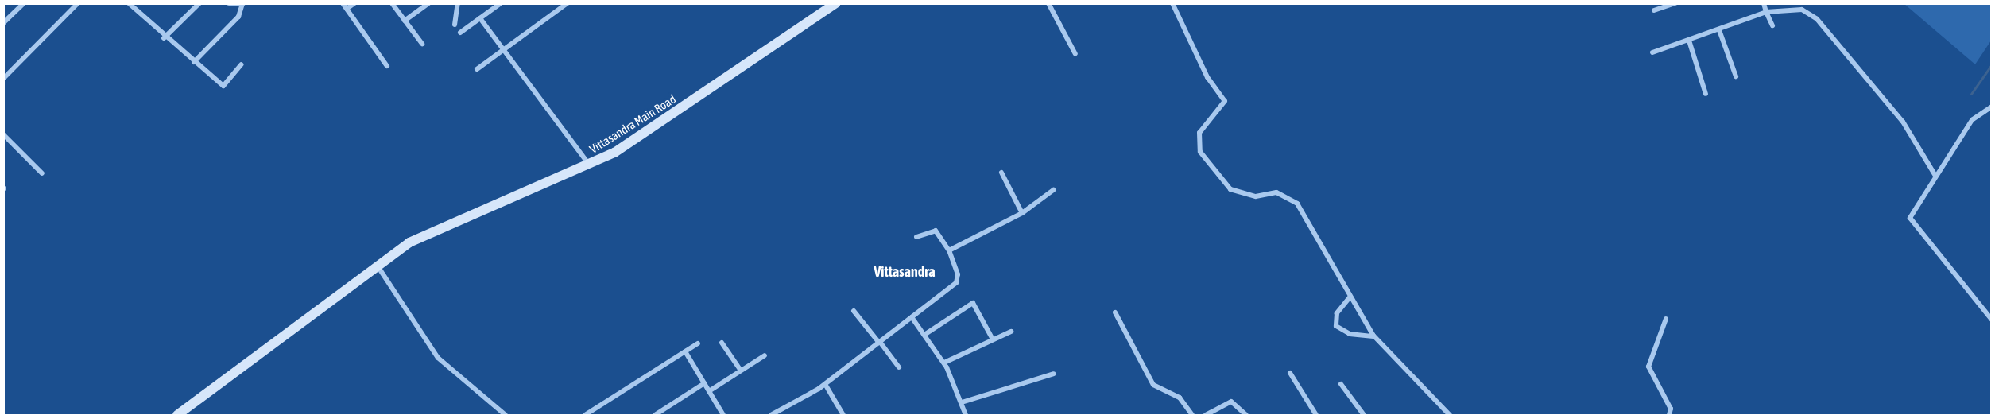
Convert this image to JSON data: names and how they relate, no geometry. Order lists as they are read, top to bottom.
{
  "streets": {
    "street": ["Vittasandra Main Road"]
  },
  "districts": ["Vittasandra"]
}
